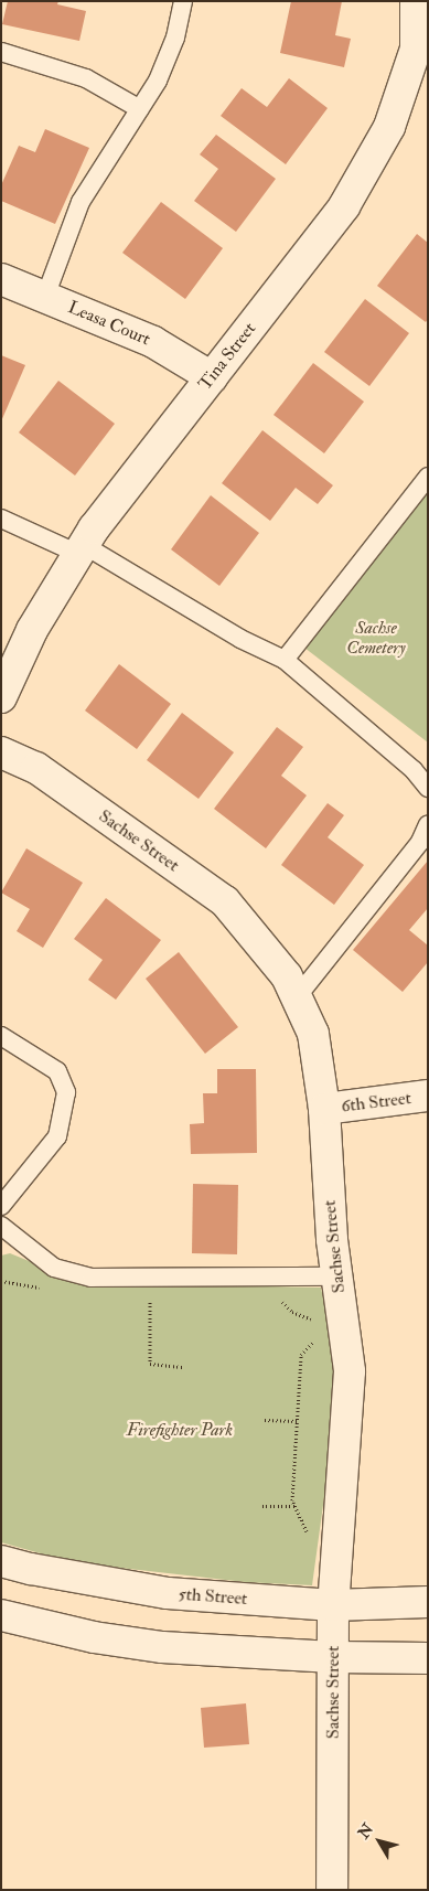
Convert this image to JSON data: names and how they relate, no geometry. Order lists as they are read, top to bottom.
{
  "streets": {
    "street": [
      "Leasa Court",
      "Tina Street",
      "Sachse Street",
      "6th Street",
      "5th Street"
    ]
  },
  "crossings": [
    ["Leasa Court", "Tina Street"],
    ["Sachse Street", "6th Street"],
    ["Sachse Street", "5th Street"]
  ],
  "parks": ["Sachse Cemetery", "Firefighter Park"],
  "north": "top left"
}
